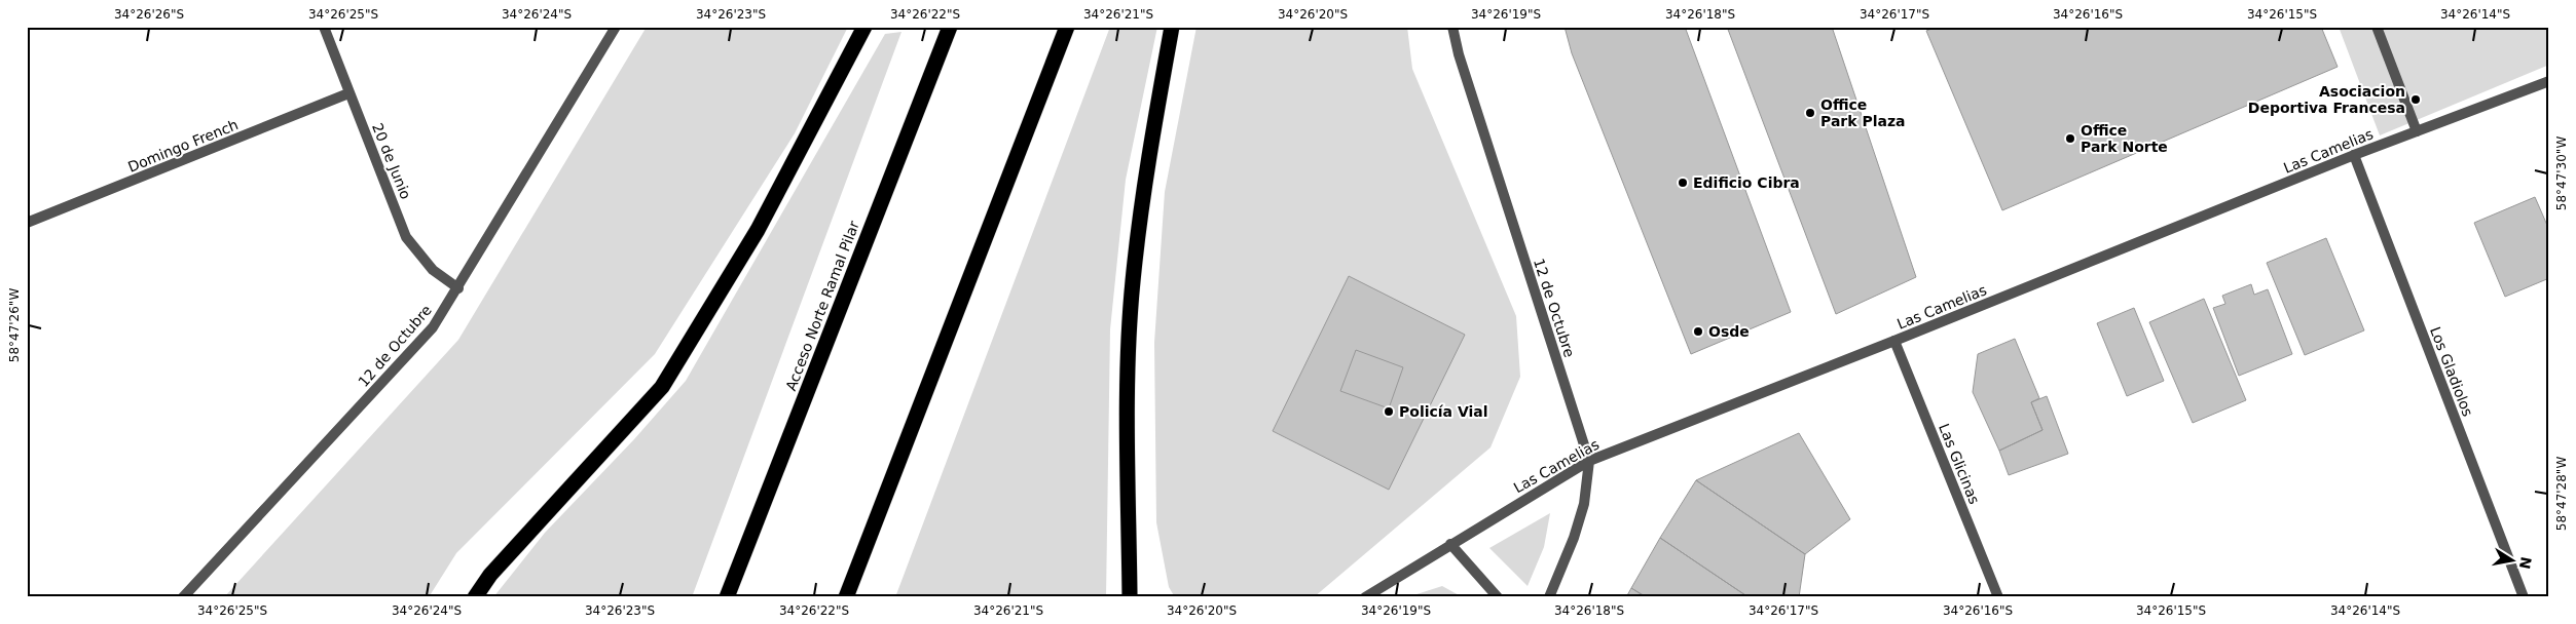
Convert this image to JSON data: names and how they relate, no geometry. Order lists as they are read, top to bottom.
{
  "streets": {
    "highway": ["Acceso Norte Ramal Pilar"],
    "street": [
      "Domingo French",
      "Las Camelias",
      "20 de Junio",
      "12 de Octubre",
      "Los Gladiolos",
      "Las Glicinas"
    ]
  },
  "crossings": [
    ["Domingo French", "20 de Junio"],
    ["Las Camelias", "12 de Octubre"],
    ["Las Camelias", "Los Gladiolos"],
    ["Las Camelias", "Las Glicinas"],
    ["20 de Junio", "12 de Octubre"]
  ],
  "places": [
    "Asociacion Deportiva Francesa",
    "Office Park Plaza",
    "Office Park Norte",
    "Edificio Cibra",
    "Osde",
    "Policía Vial"
  ],
  "north": "right",
  "coordinates": [
    "34°26'26\"S",
    "34°26'25\"S",
    "34°26'24\"S",
    "34°26'23\"S",
    "34°26'22\"S",
    "34°26'21\"S",
    "34°26'20\"S",
    "34°26'19\"S",
    "34°26'18\"S",
    "34°26'17\"S",
    "34°26'16\"S",
    "34°26'15\"S",
    "34°26'14\"S",
    "58°47'30\"W",
    "58°47'26\"W",
    "58°47'28\"W"
  ]
}
